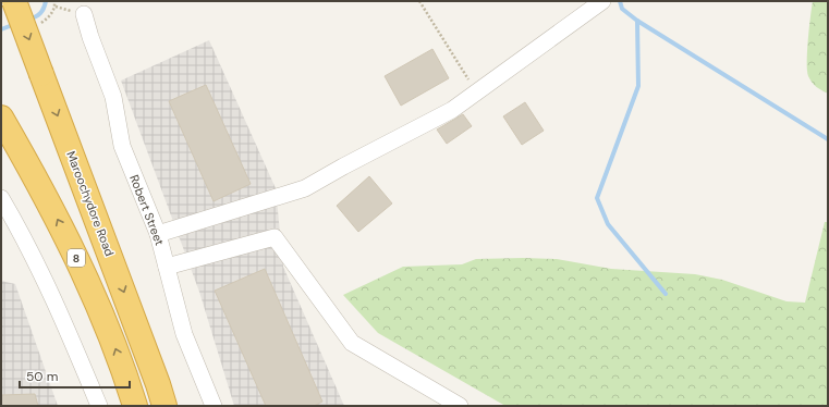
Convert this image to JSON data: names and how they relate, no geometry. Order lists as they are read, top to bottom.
{
  "streets": {
    "highway": ["Maroochydore Road", "8"],
    "street": ["Robert Street"]
  },
  "scale_bar": "50 m"
}
